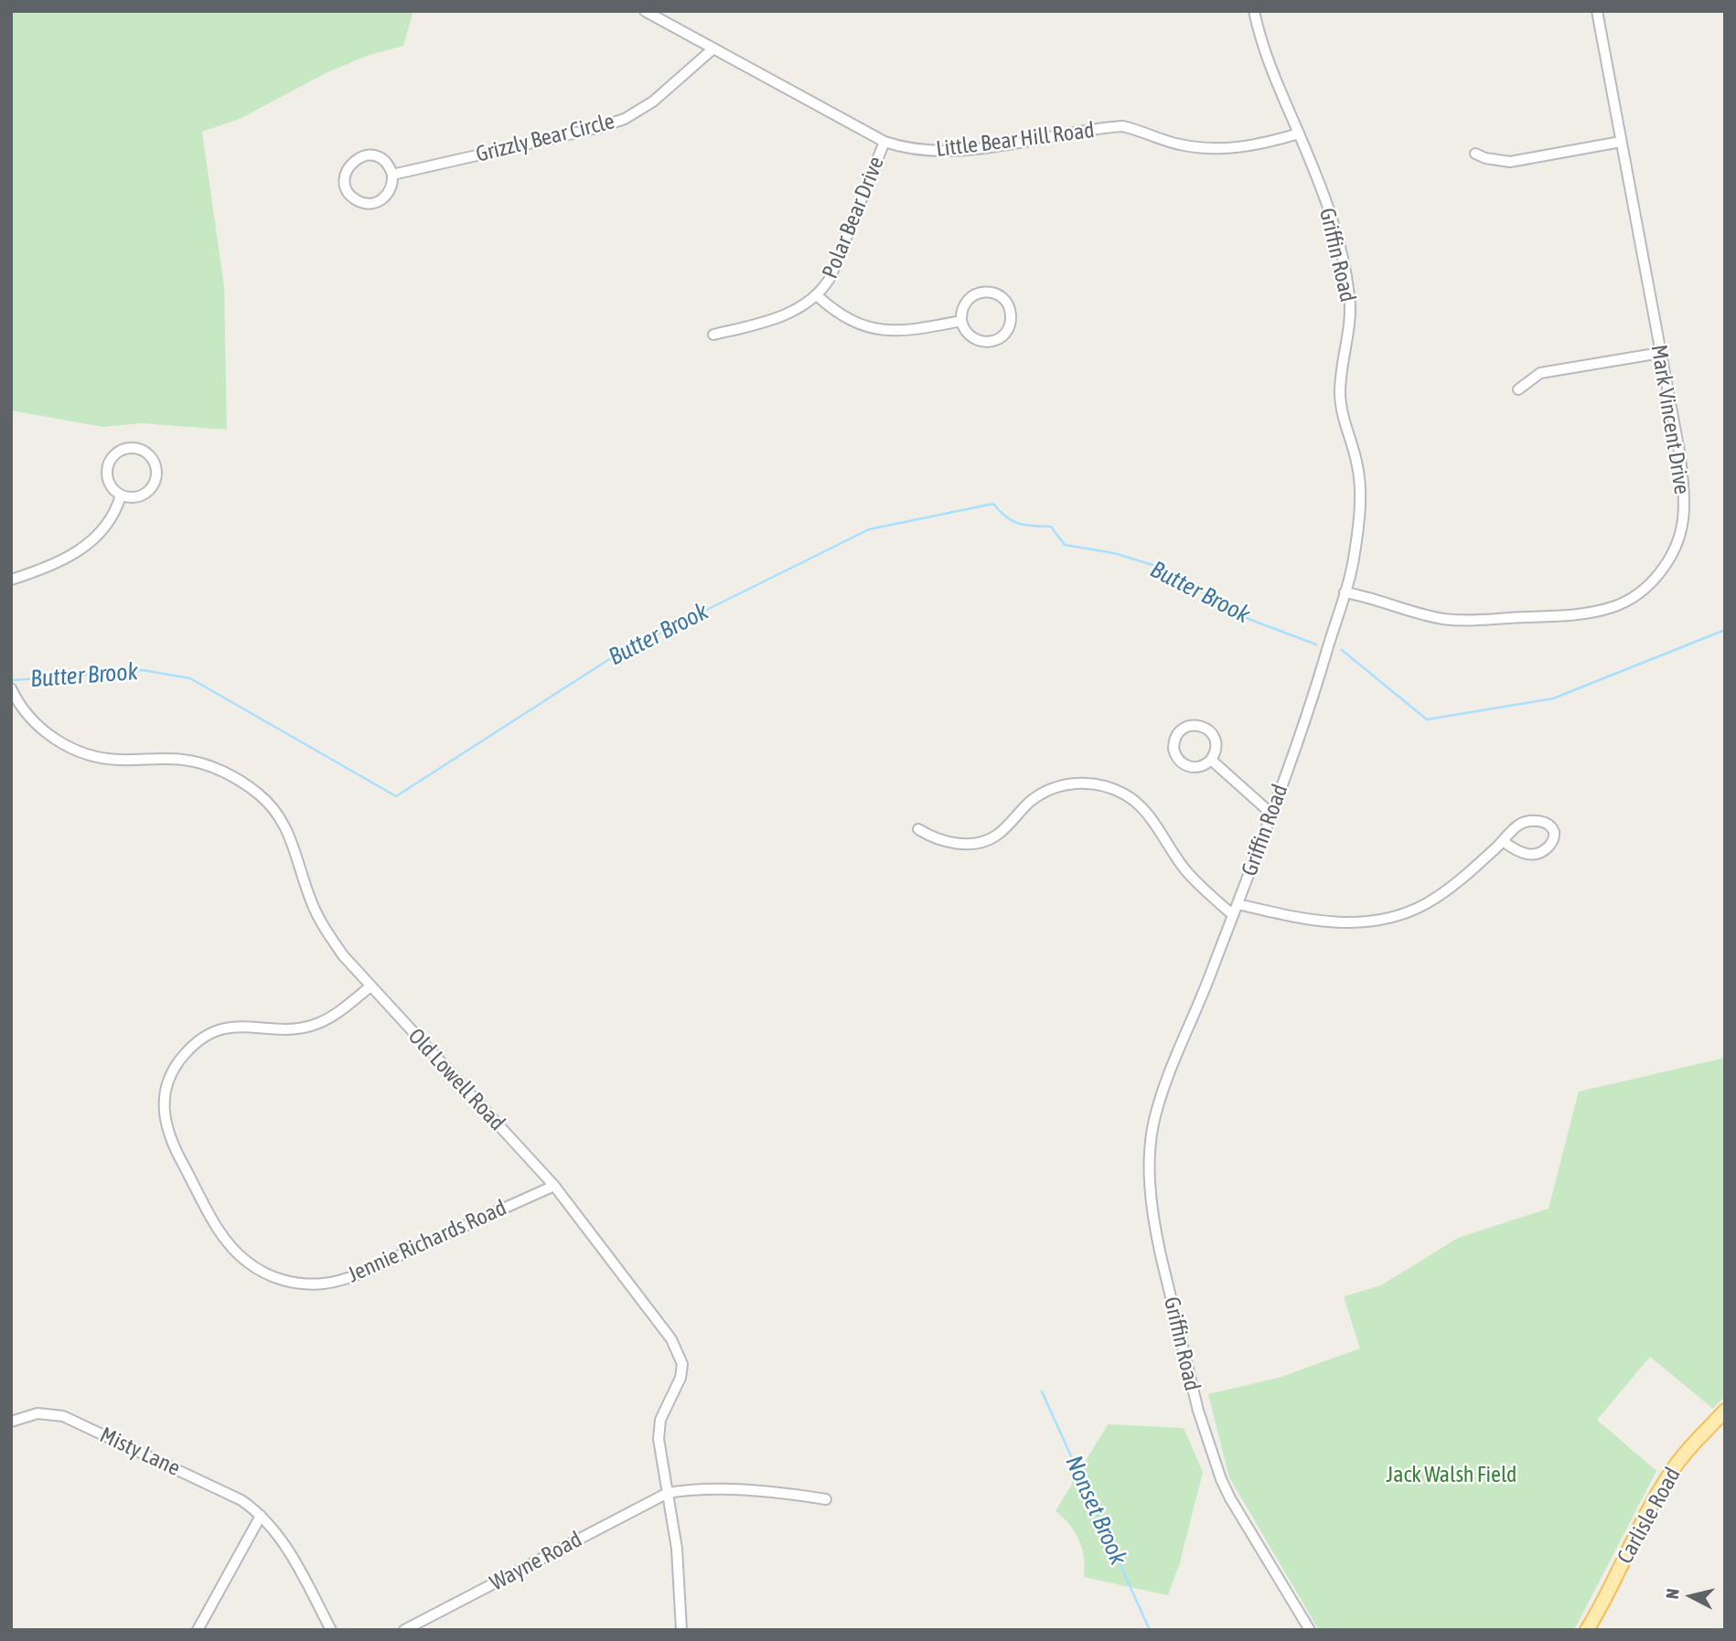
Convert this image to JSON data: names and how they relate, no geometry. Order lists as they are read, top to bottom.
{
  "streets": {
    "main road": ["Carlisle Road"],
    "street": [
      "Grizzly Bear Circle",
      "Little Bear Hill Road",
      "Polar Bear Drive",
      "Griffin Road",
      "Mark Vincent Drive",
      "Old Lowell Road",
      "Jennie Richards Road",
      "Misty Lane",
      "Wayne Road"
    ]
  },
  "crossings": [
    ["Grizzly Bear Circle", "Little Bear Hill Road"],
    ["Little Bear Hill Road", "Polar Bear Drive"],
    ["Little Bear Hill Road", "Griffin Road"],
    ["Griffin Road", "Mark Vincent Drive"],
    ["Old Lowell Road", "Jennie Richards Road"],
    ["Old Lowell Road", "Wayne Road"]
  ],
  "water": ["Butter Brook", "Nonset Brook"],
  "parks": ["Jack Walsh Field"],
  "north": "left"
}
